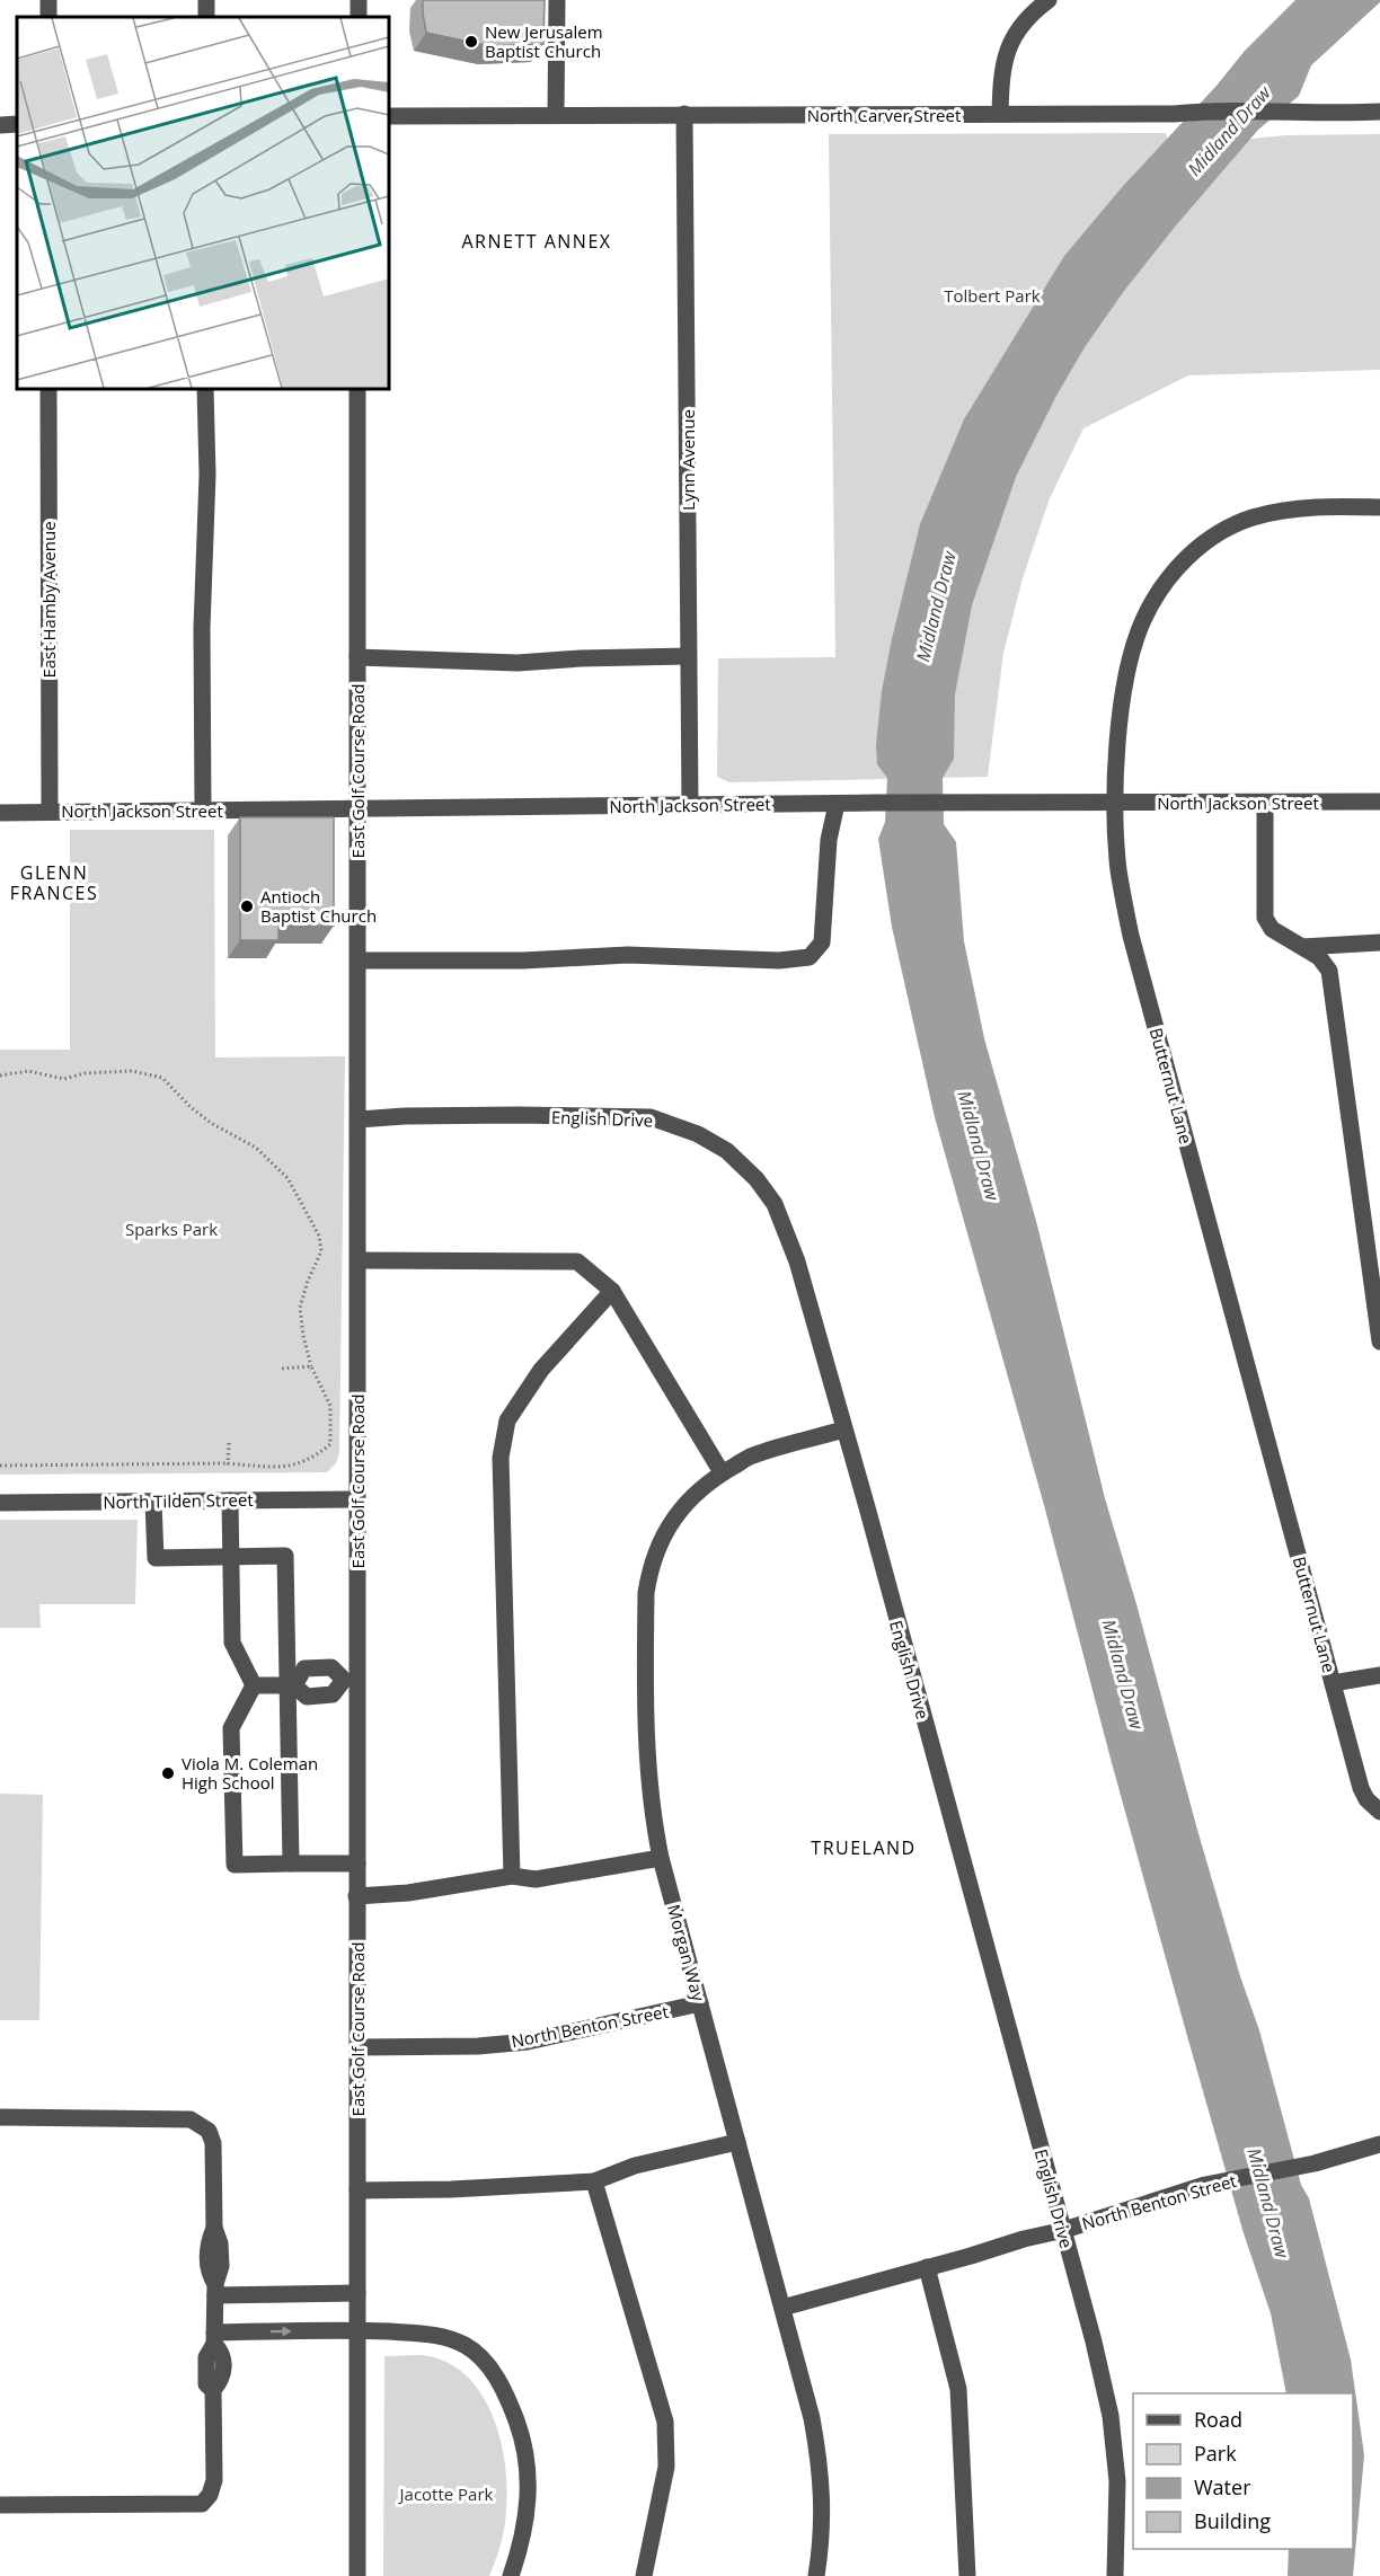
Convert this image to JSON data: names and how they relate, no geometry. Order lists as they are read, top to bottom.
{
  "streets": {
    "street": [
      "North Carver Street",
      "Lynn Avenue",
      "East Hamby Avenue",
      "East Golf Course Road",
      "North Jackson Street",
      "Butternut Lane",
      "English Drive",
      "North Tilden Street",
      "Morgan Way",
      "North Benton Street"
    ]
  },
  "crossings": [
    ["North Carver Street", "Lynn Avenue"],
    ["Lynn Avenue", "North Jackson Street"],
    ["East Hamby Avenue", "North Jackson Street"],
    ["East Golf Course Road", "North Jackson Street"],
    ["East Golf Course Road", "English Drive"],
    ["East Golf Course Road", "North Tilden Street"],
    ["East Golf Course Road", "North Benton Street"],
    ["North Jackson Street", "Butternut Lane"],
    ["English Drive", "Morgan Way"],
    ["English Drive", "North Benton Street"],
    ["Morgan Way", "North Benton Street"]
  ],
  "districts": ["ARNETT ANNEX", "GLENN FRANCES", "TRUELAND"],
  "water": ["Midland Draw"],
  "parks": ["Tolbert Park", "Sparks Park", "Jacotte Park"],
  "places": ["New Jerusalem Baptist Church", "Antioch Baptist Church", "Viola M. Coleman High School"],
  "legend": [
    "Road",
    "Park",
    "Water",
    "Building"
  ]
}
